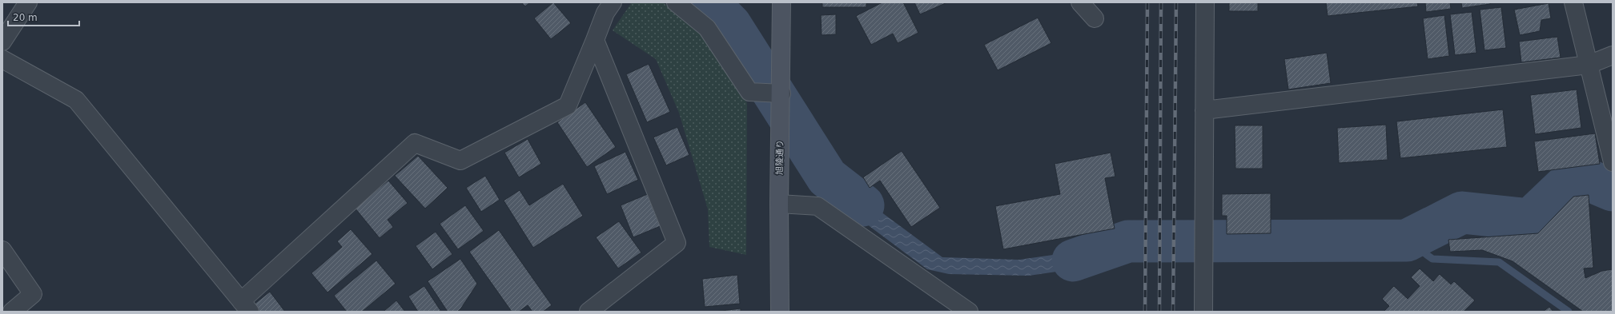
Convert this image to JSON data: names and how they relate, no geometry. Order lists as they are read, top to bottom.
{
  "streets": {
    "street": ["旭陵通り"]
  },
  "scale_bar": "20 m"
}
